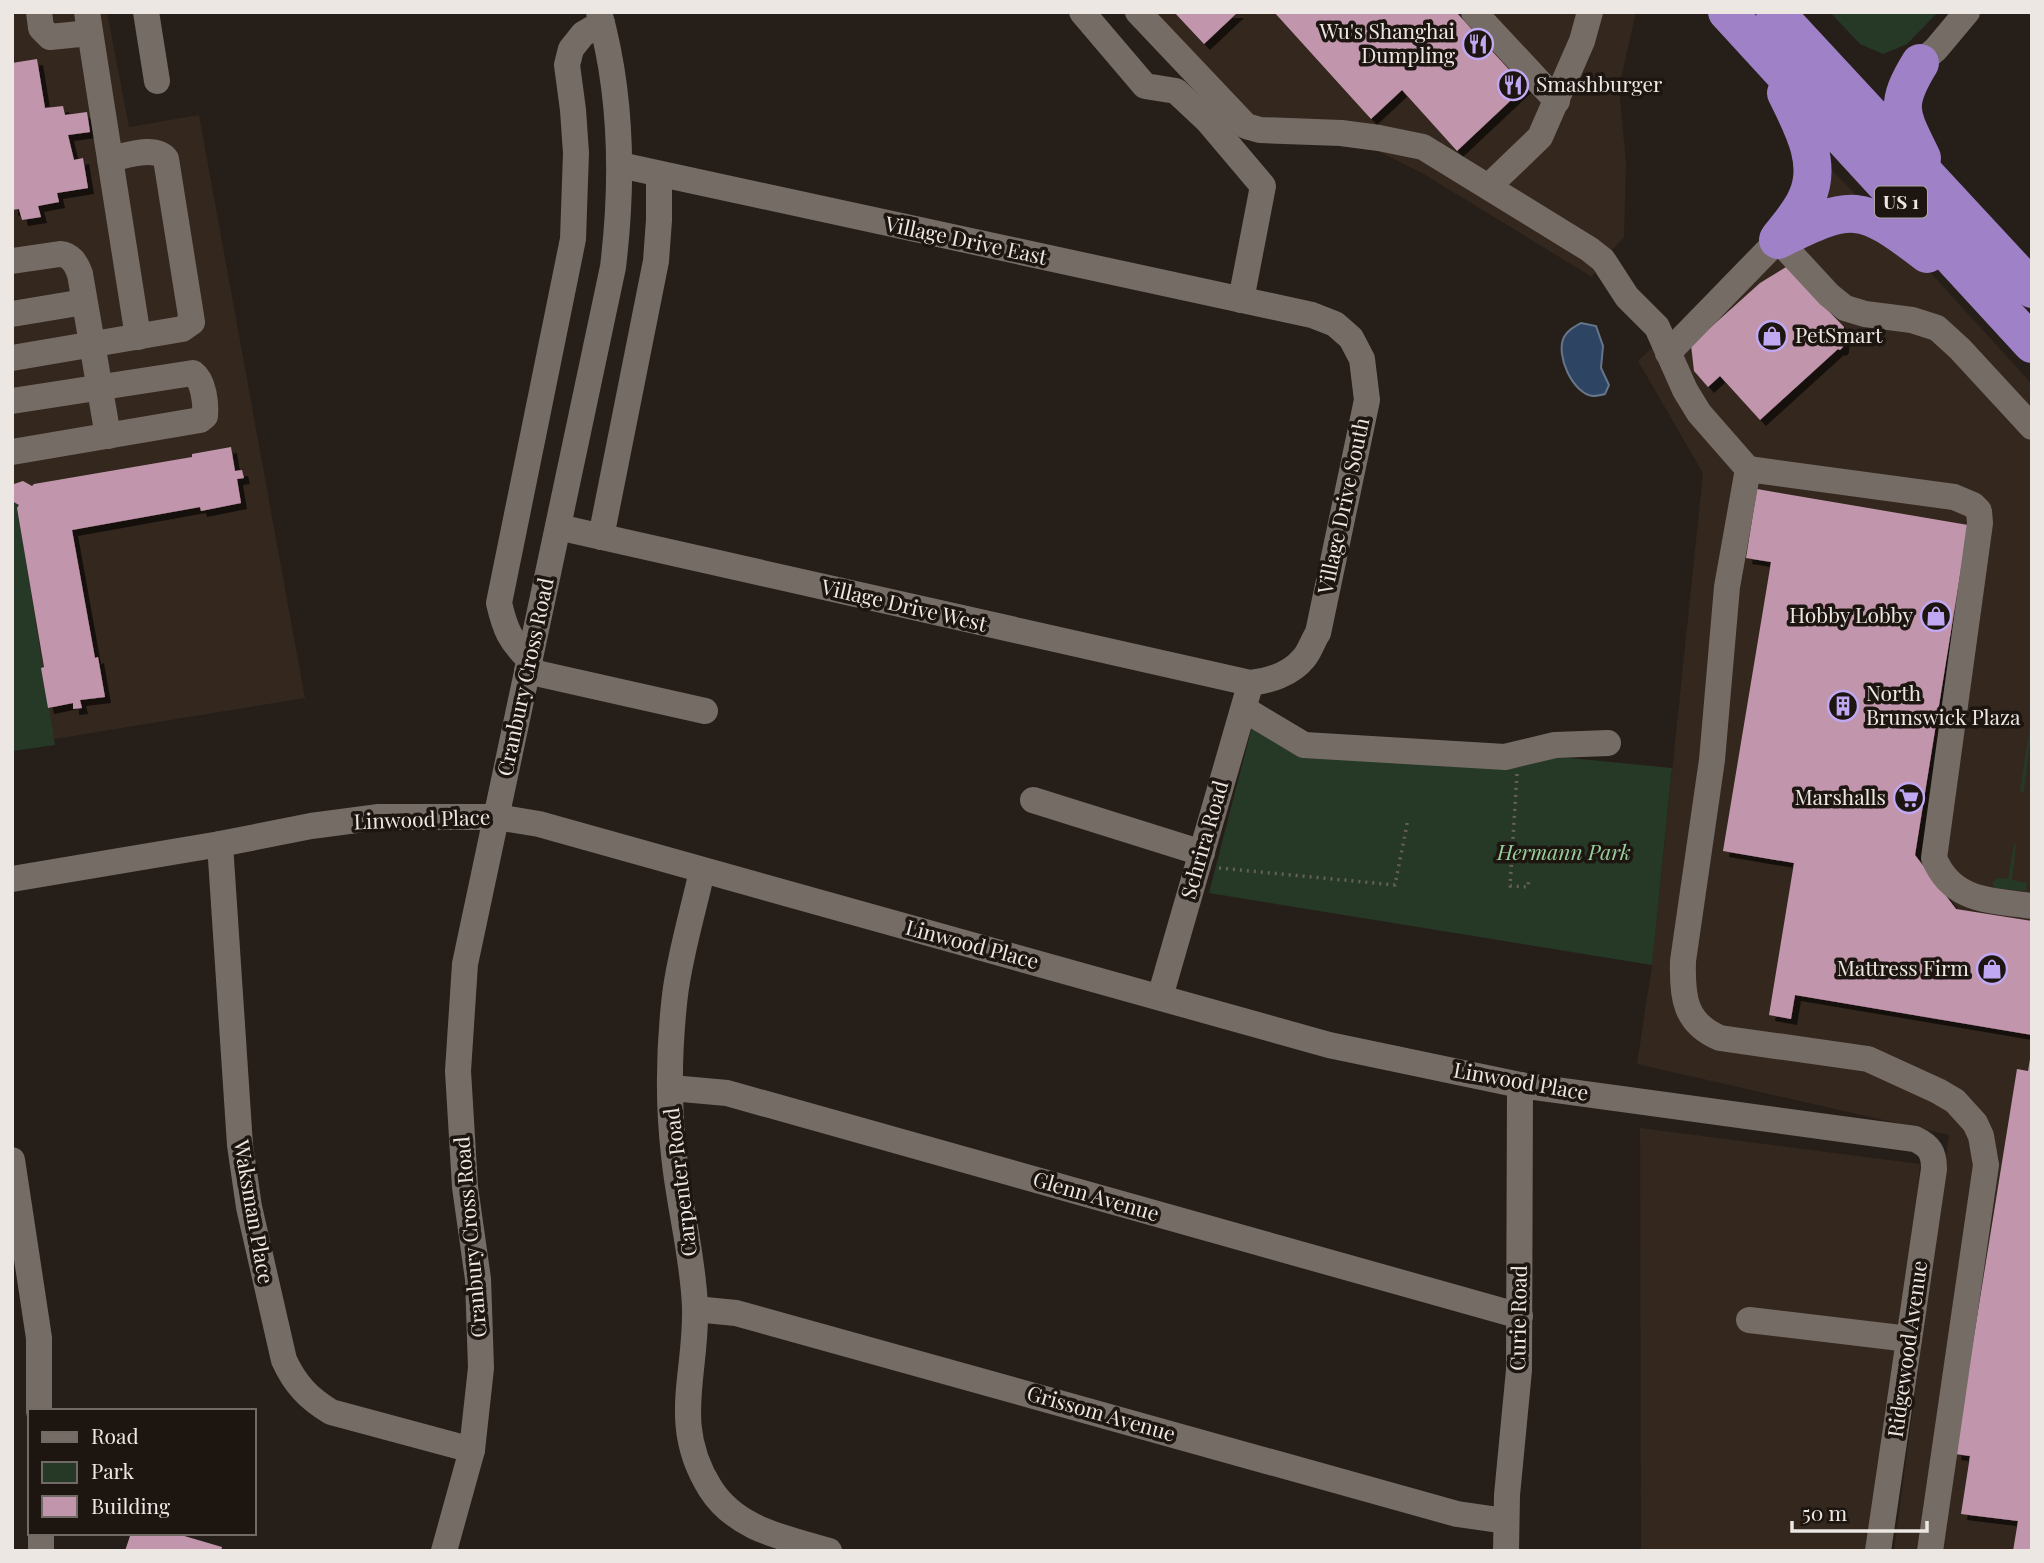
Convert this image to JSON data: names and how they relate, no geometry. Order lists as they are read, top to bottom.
{
  "streets": {
    "highway": ["US 1"],
    "street": [
      "Village Drive East",
      "Village Drive South",
      "Village Drive West",
      "Cranbury Cross Road",
      "Linwood Place",
      "Schrira Road",
      "Carpenter Road",
      "Glenn Avenue",
      "Waksman Place",
      "Curie Road",
      "Ridgewood Avenue",
      "Grissom Avenue"
    ]
  },
  "crossings": [
    ["Village Drive East", "Village Drive South"],
    ["Village Drive East", "Cranbury Cross Road"],
    ["Village Drive South", "Village Drive West"],
    ["Village Drive South", "Schrira Road"],
    ["Village Drive West", "Cranbury Cross Road"],
    ["Village Drive West", "Schrira Road"],
    ["Cranbury Cross Road", "Linwood Place"],
    ["Cranbury Cross Road", "Waksman Place"],
    ["Linwood Place", "Schrira Road"],
    ["Linwood Place", "Carpenter Road"],
    ["Linwood Place", "Waksman Place"],
    ["Linwood Place", "Curie Road"],
    ["Linwood Place", "Ridgewood Avenue"],
    ["Carpenter Road", "Glenn Avenue"],
    ["Carpenter Road", "Grissom Avenue"],
    ["Glenn Avenue", "Curie Road"],
    ["Curie Road", "Grissom Avenue"]
  ],
  "parks": ["Hermann Park"],
  "places": {
    "restaurant": ["Wu's Shanghai Dumpling", "Smashburger"],
    "shop": ["PetSmart", "Hobby Lobby", "Mattress Firm"],
    "building": ["North Brunswick Plaza"],
    "supermarket": ["Marshalls"]
  },
  "legend": ["Road", "Park", "Building"],
  "scale_bar": "50 m"
}
